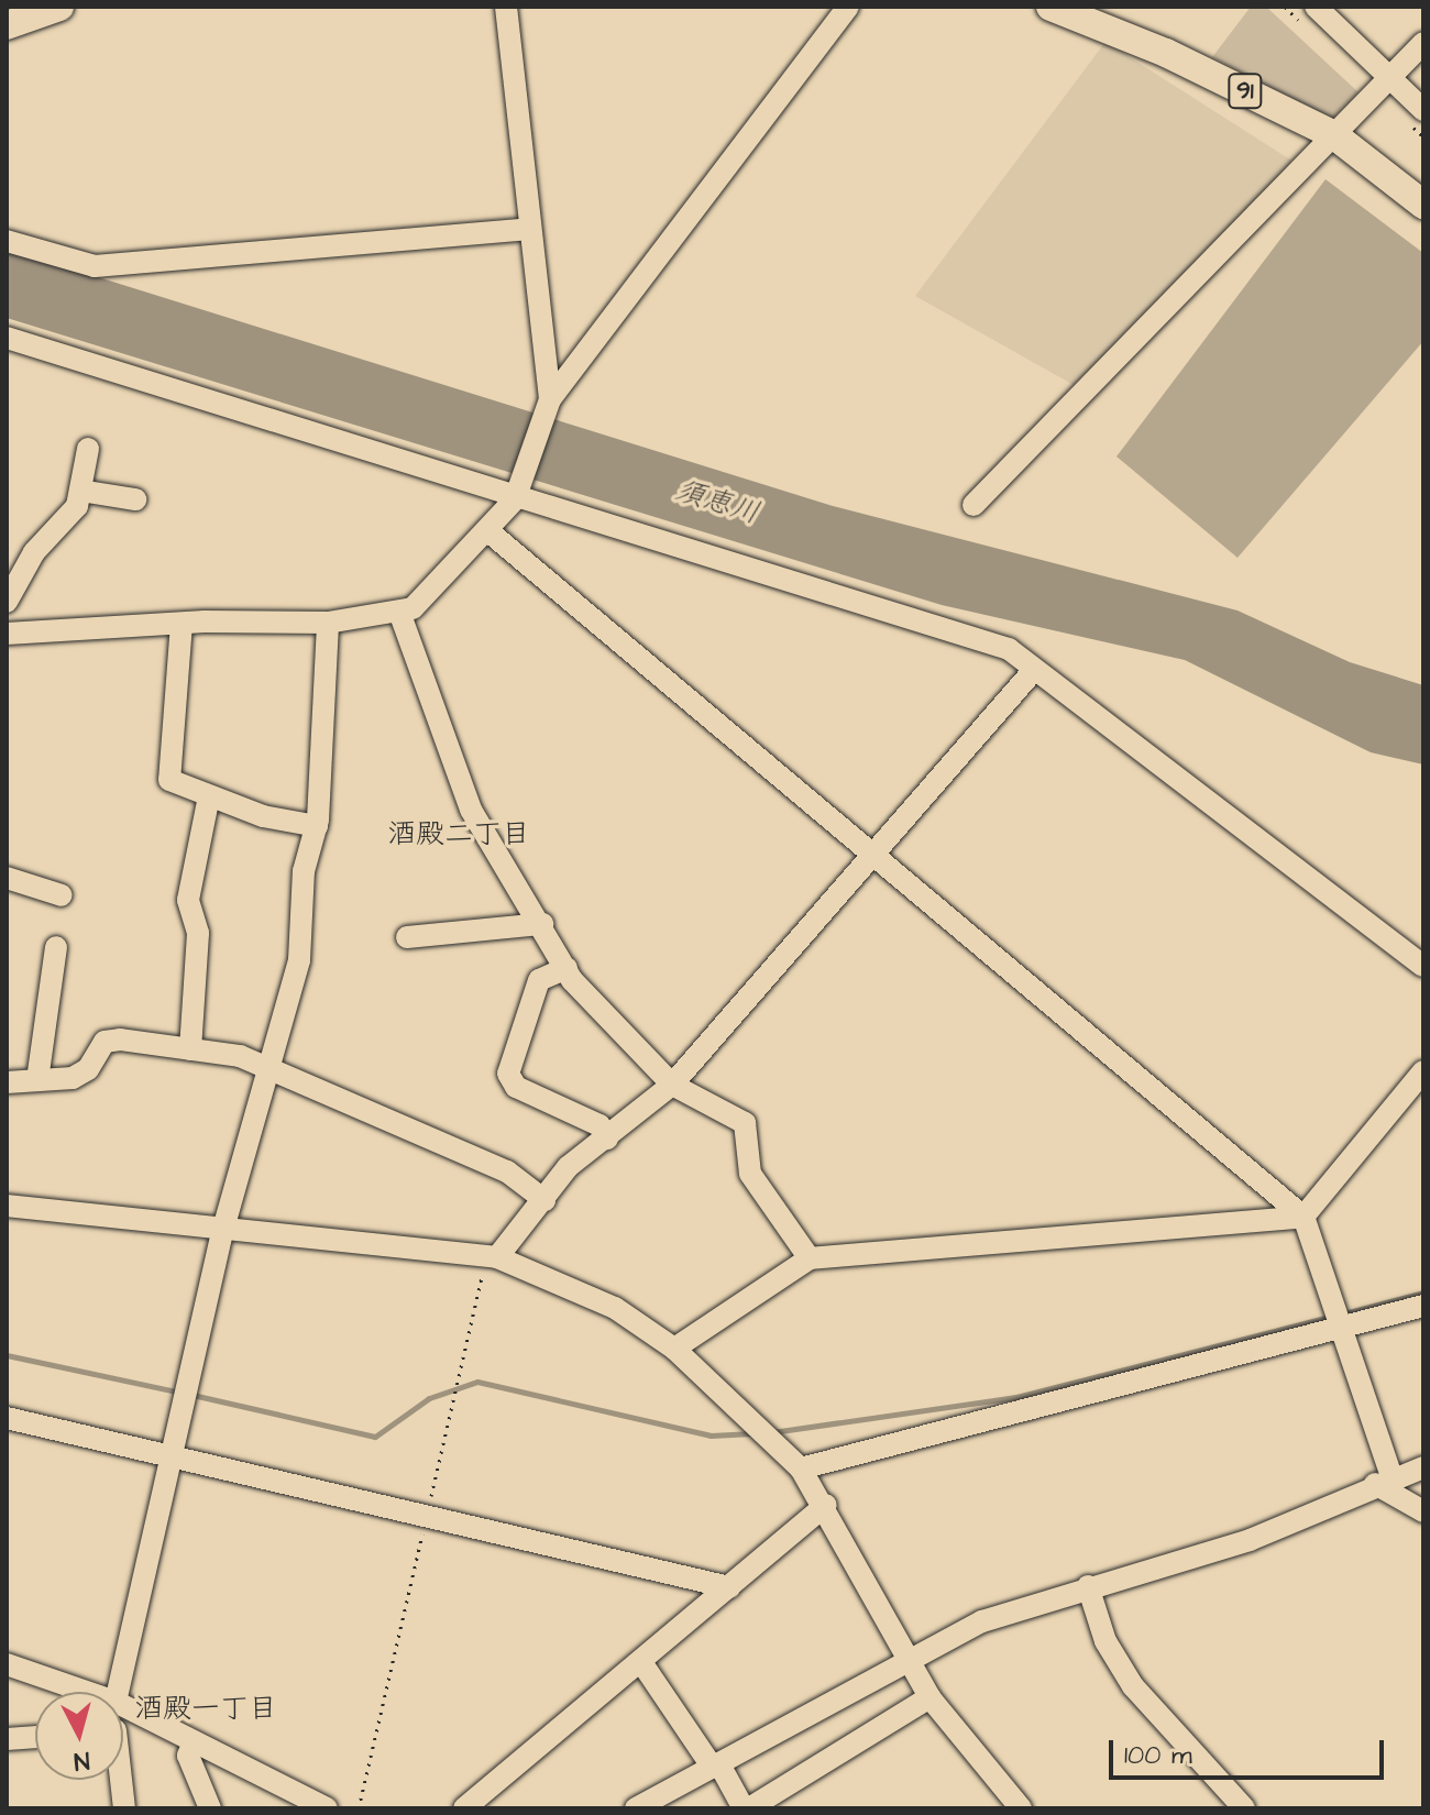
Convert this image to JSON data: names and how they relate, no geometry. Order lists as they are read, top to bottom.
{
  "streets": {
    "main road": ["91"]
  },
  "districts": ["酒殿二丁目", "酒殿一丁目"],
  "water": ["須恵川"],
  "scale_bar": "100 m",
  "north": "bottom"
}
